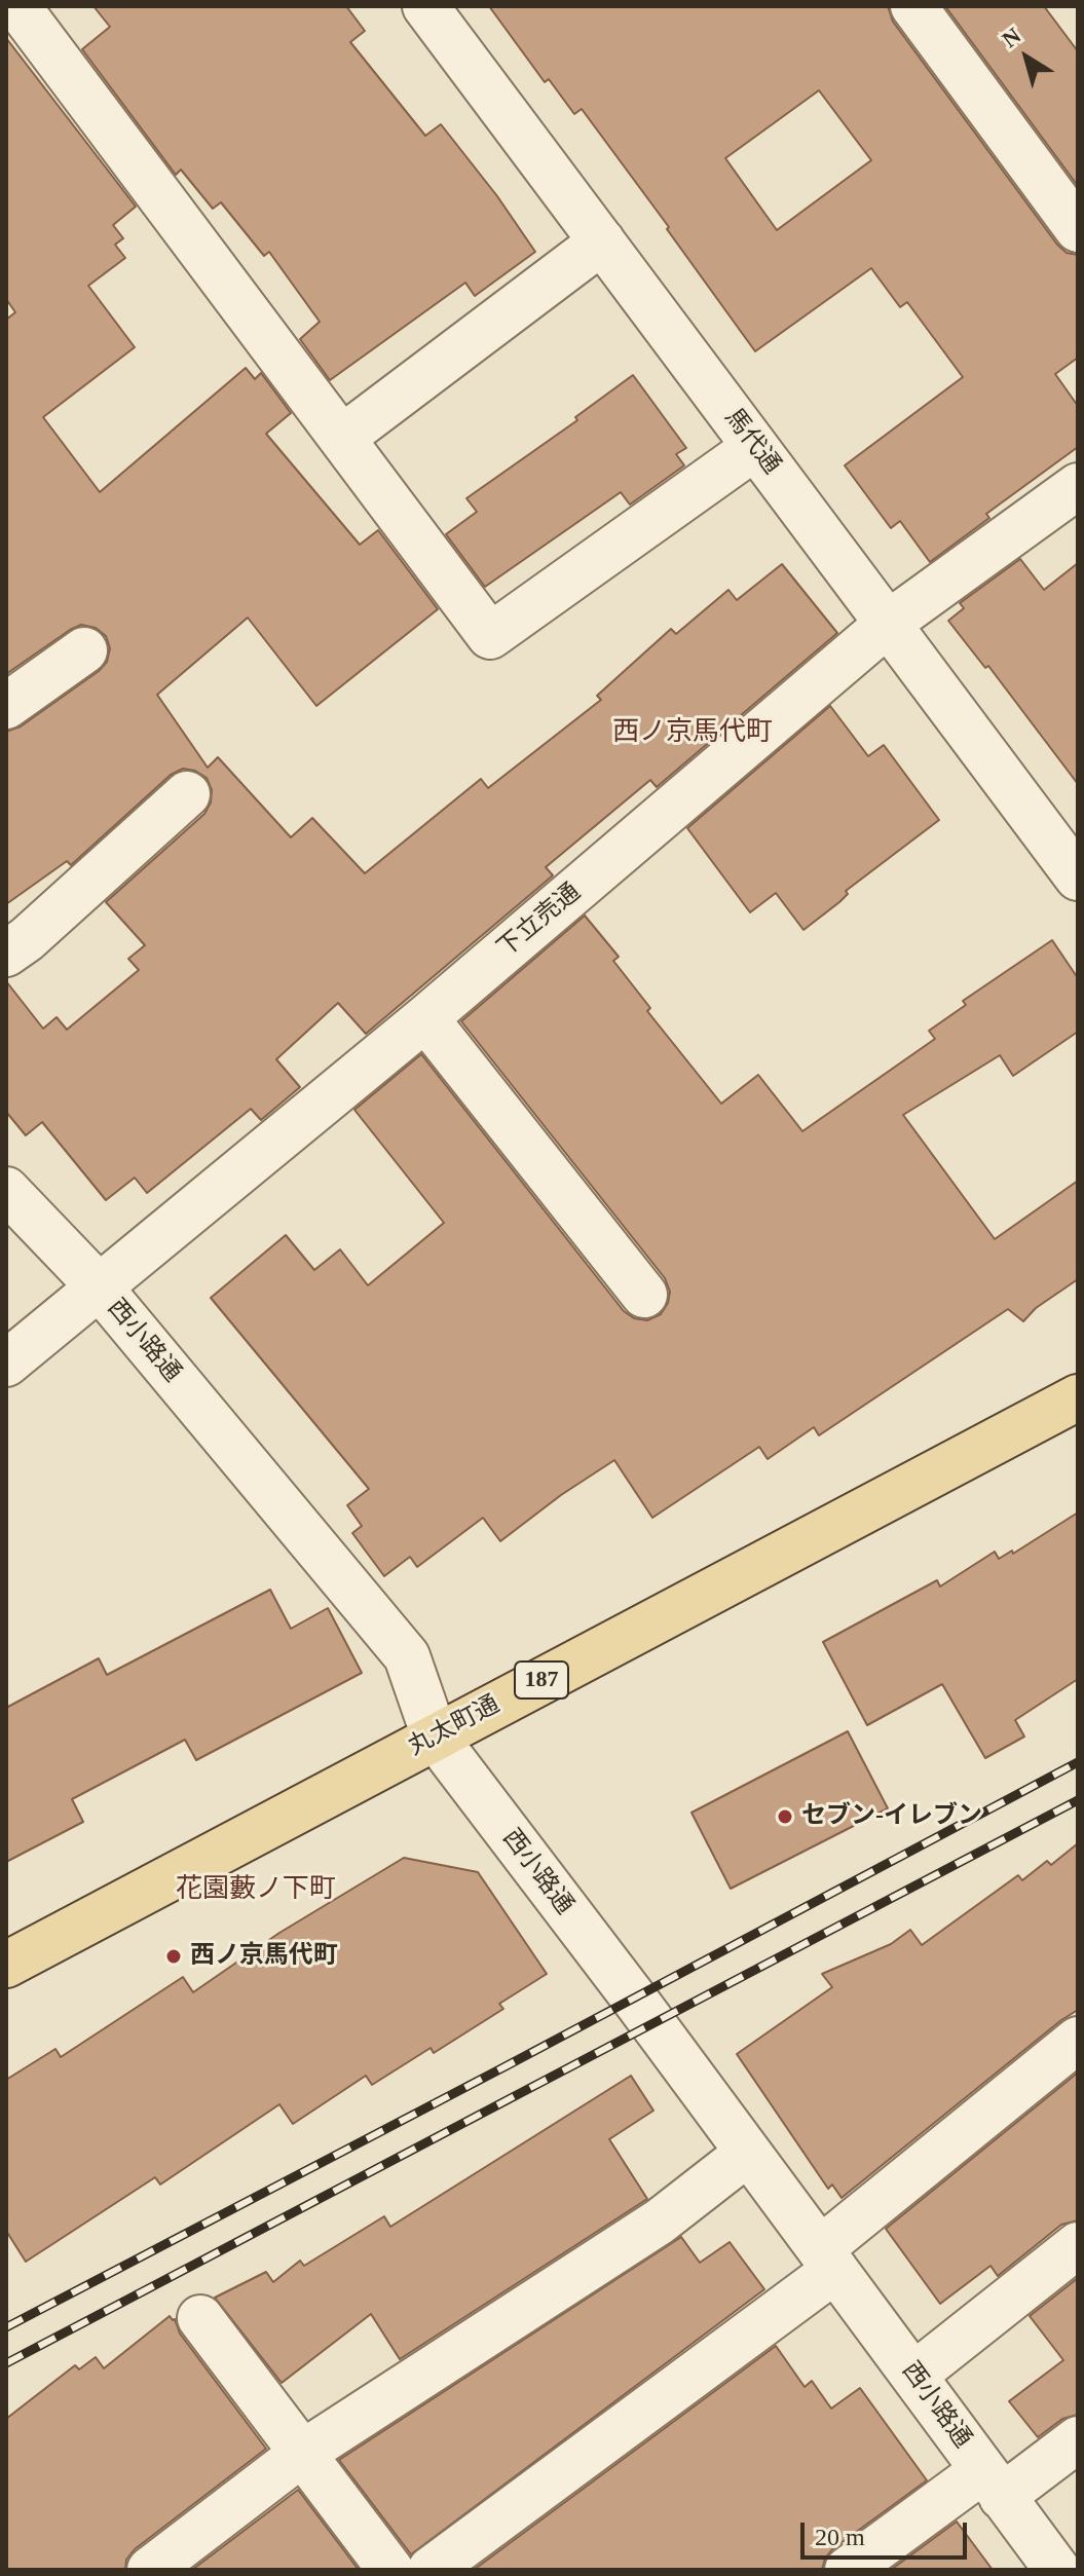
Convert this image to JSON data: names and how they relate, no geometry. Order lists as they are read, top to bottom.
{
  "streets": {
    "main road": ["187", "丸太町通"],
    "street": ["馬代通", "下立売通", "西小路通"]
  },
  "crossings": [
    ["馬代通", "下立売通"],
    ["下立売通", "西小路通"],
    ["西小路通", "丸太町通"]
  ],
  "districts": ["西ノ京馬代町", "花園藪ノ下町"],
  "places": ["セブン-イレブン", "西ノ京馬代町"],
  "scale_bar": "20 m",
  "north": "top left"
}
